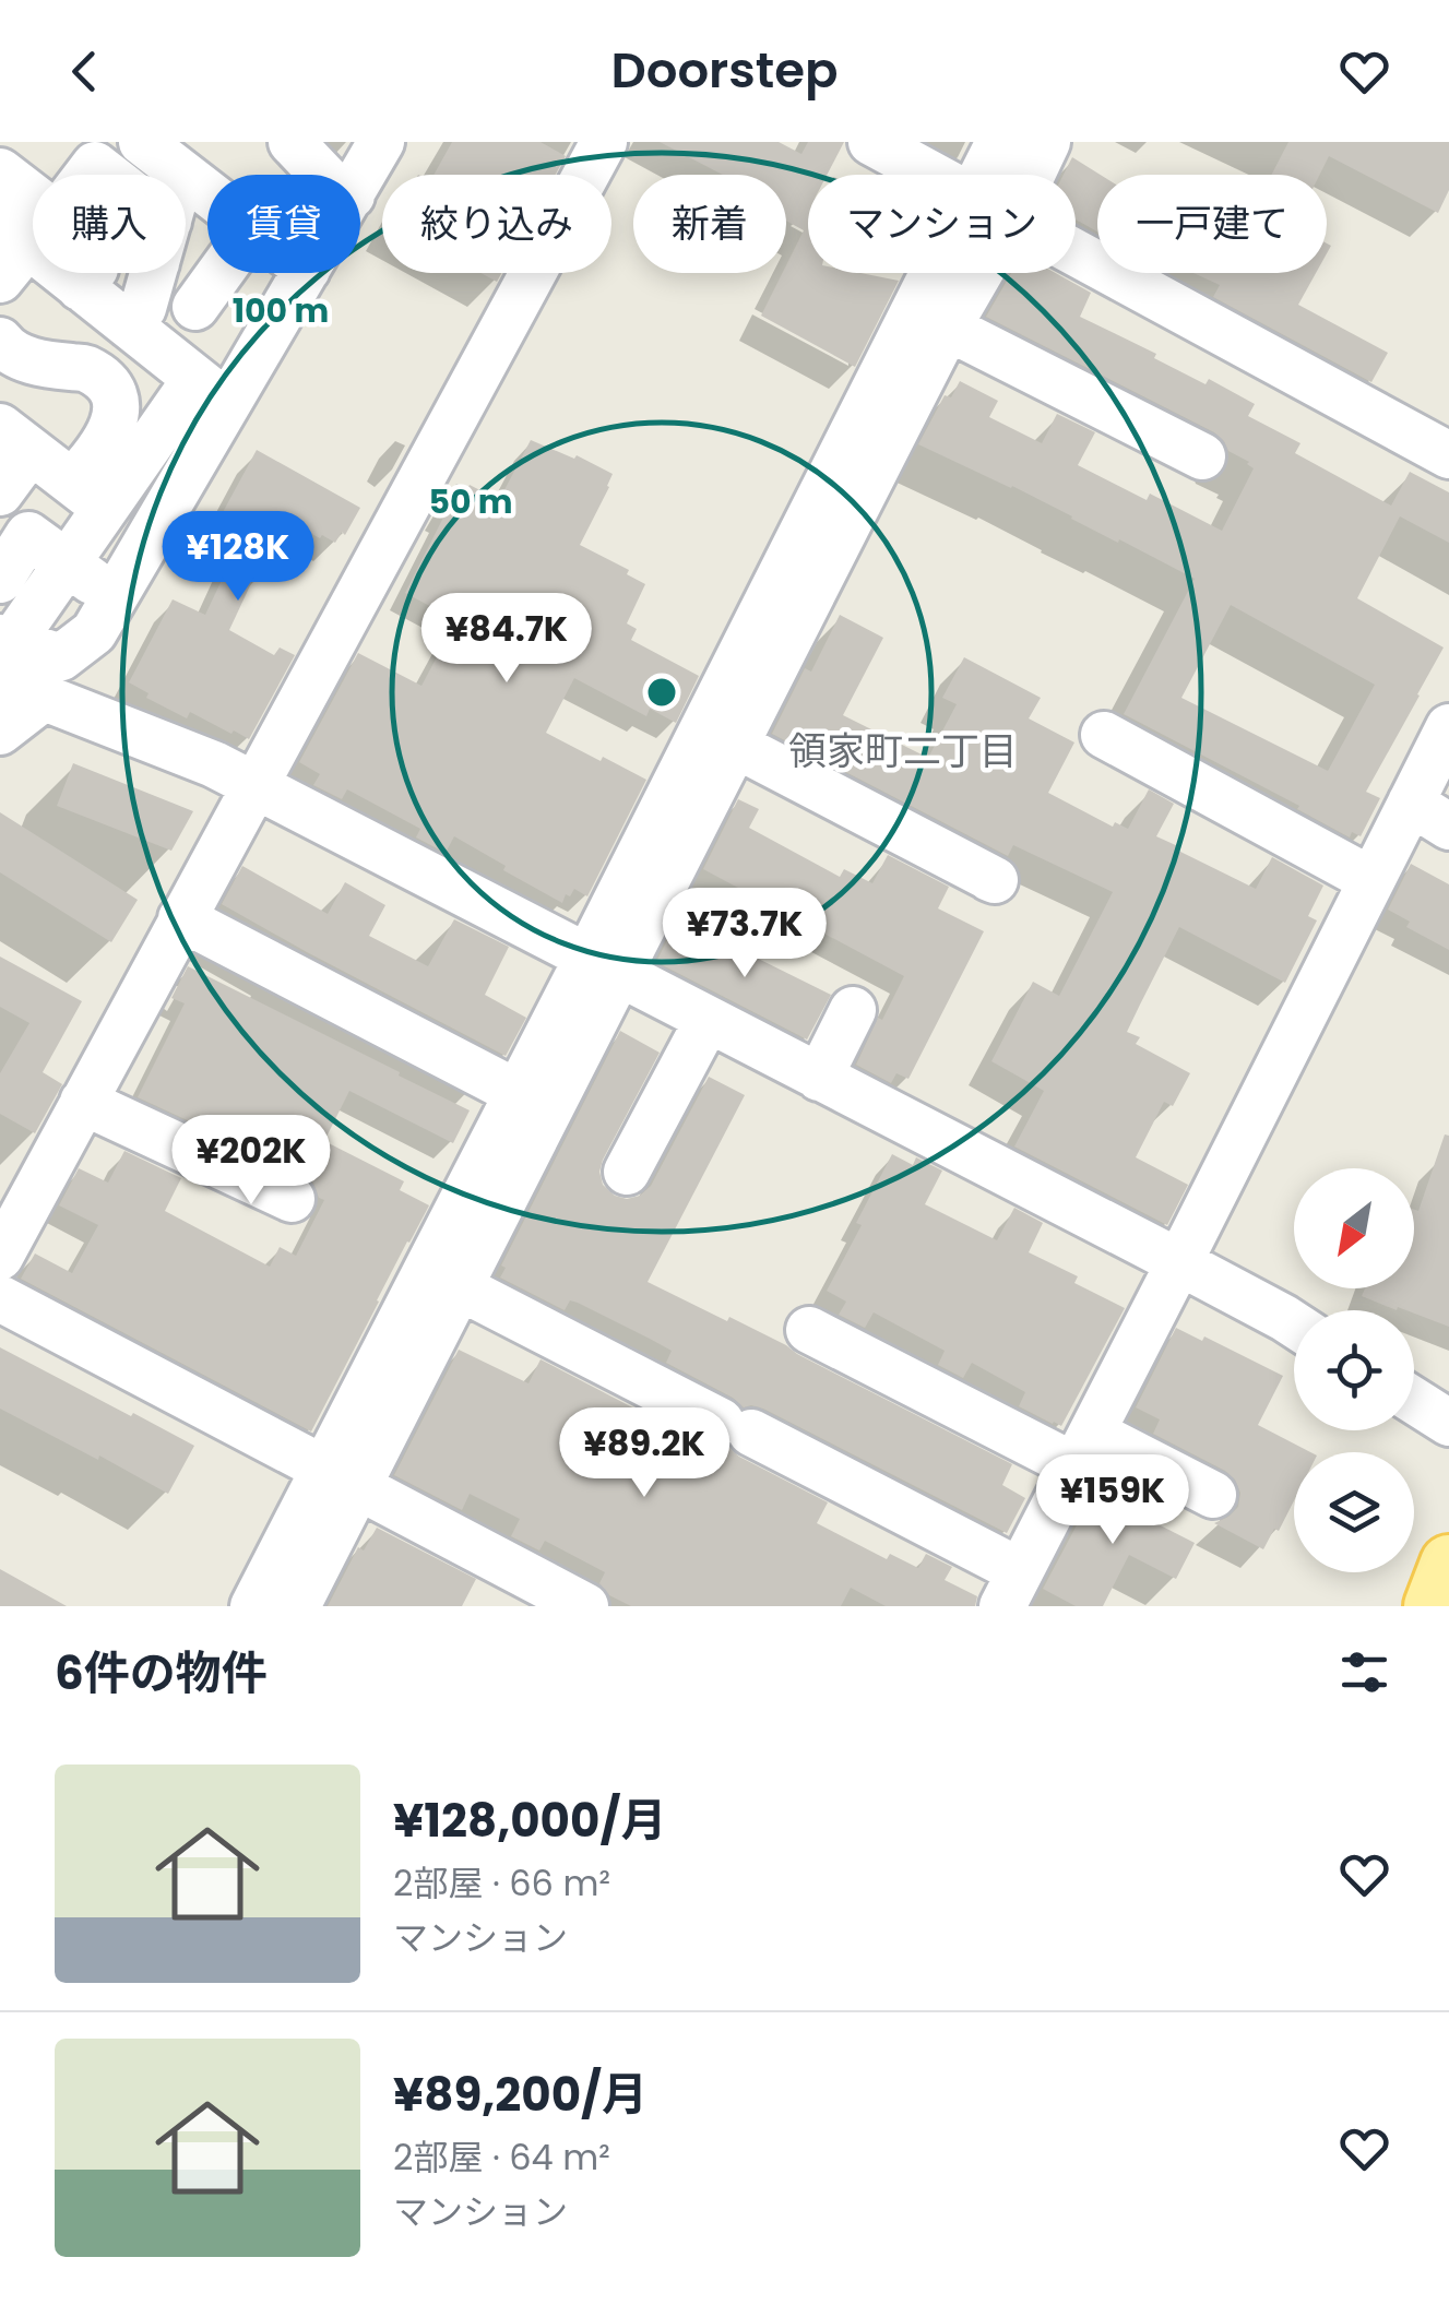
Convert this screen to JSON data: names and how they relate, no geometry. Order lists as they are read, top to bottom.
{
  "districts": ["領家町二丁目"],
  "north": "bottom left",
  "page": {
    "header": "Doorstep",
    "chip": [
      "購入",
      "賃貸",
      "絞り込み",
      "新着",
      "マンション",
      "一戸建て"
    ],
    "price": [
      "¥128K",
      "¥84.7K",
      "¥73.7K",
      "¥202K",
      "¥89.2K",
      "¥159K"
    ],
    "heading": "6件の物件",
    "list": [
      {
        "name": "¥128,000/月",
        "note": "2部屋 · 66 m² · マンション"
      },
      {
        "name": "¥89,200/月",
        "note": "2部屋 · 64 m² · マンション"
      }
    ]
  },
  "rings": ["100 m", "50 m"]
}
